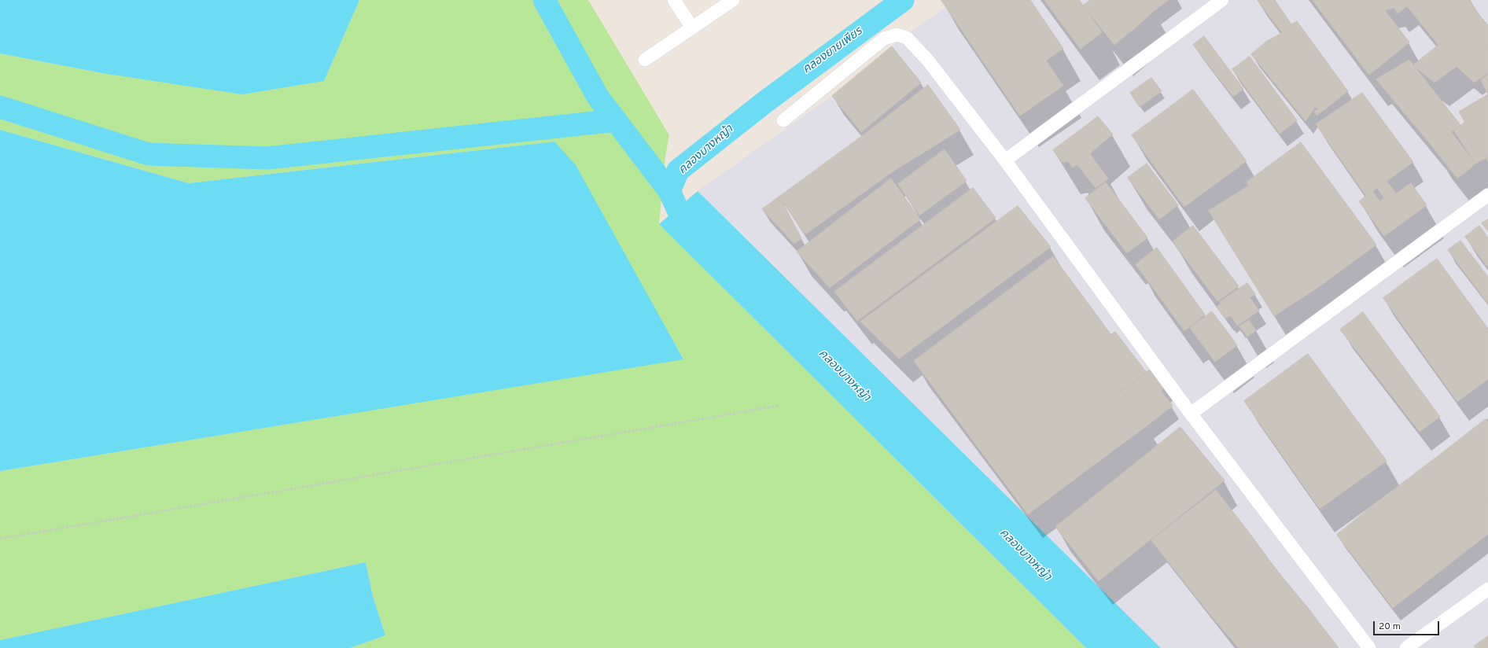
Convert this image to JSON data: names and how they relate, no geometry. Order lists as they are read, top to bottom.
{
  "water": ["คลองยายเพียร", "คลองบางหญ้า"],
  "scale_bar": "20 m"
}
